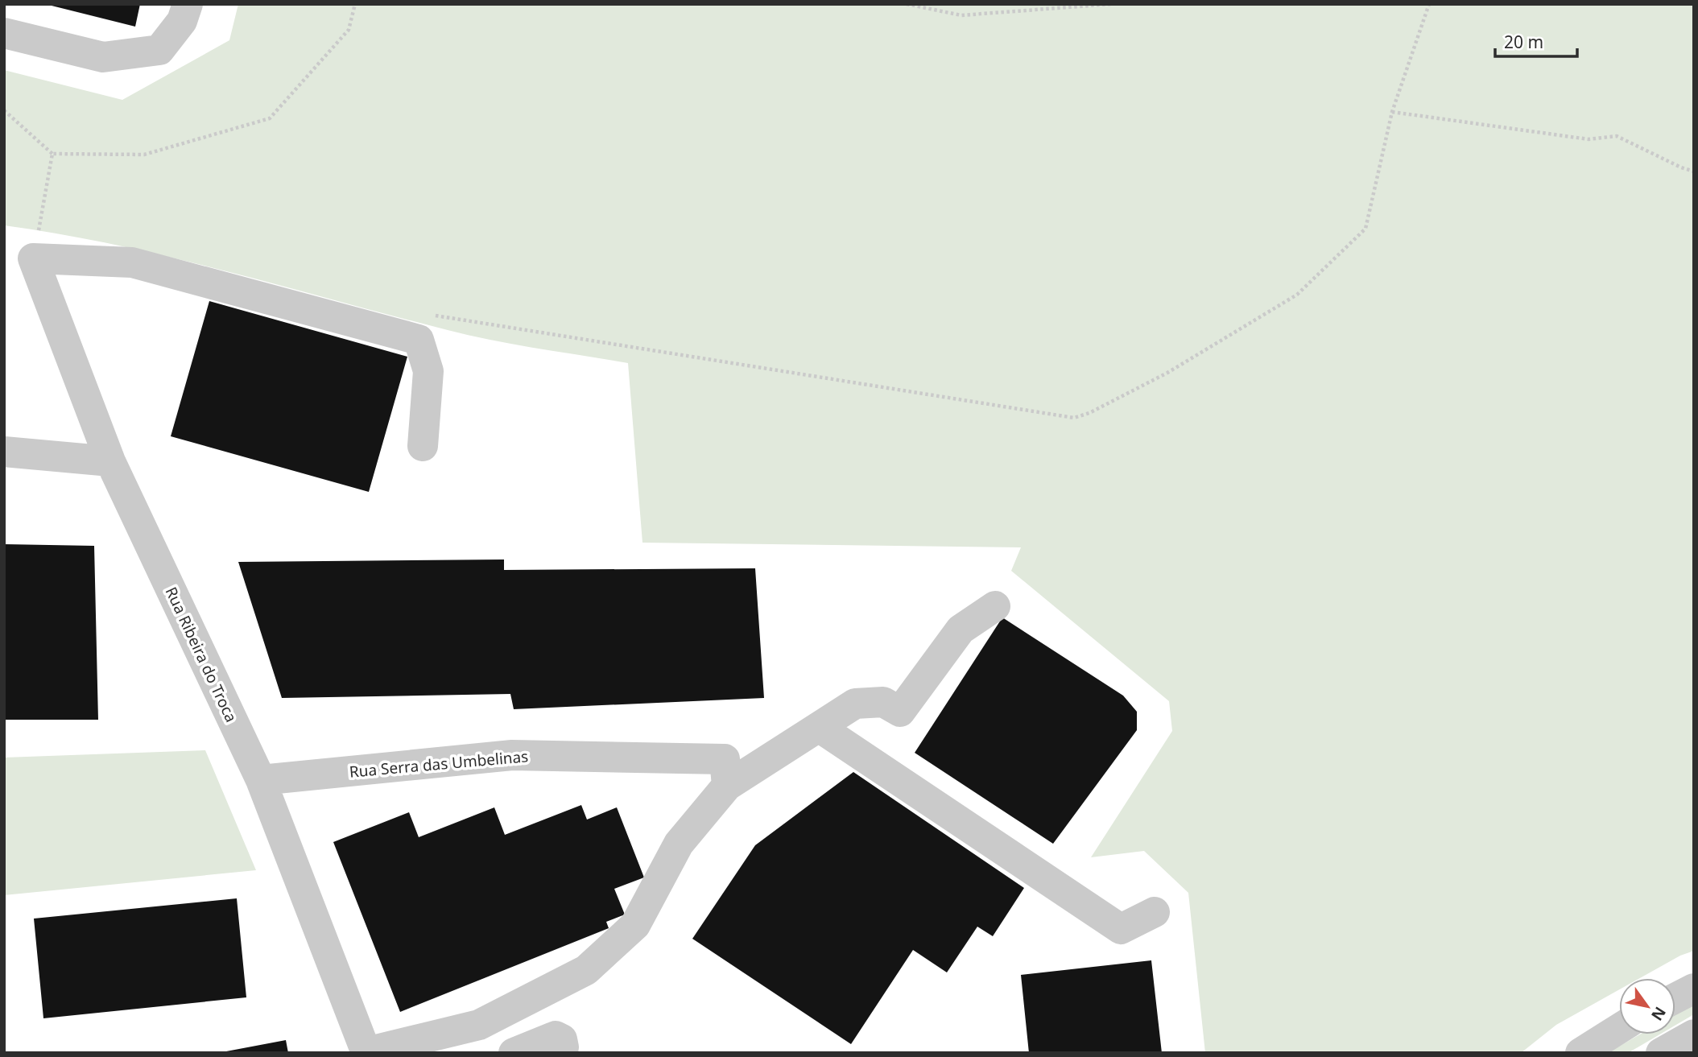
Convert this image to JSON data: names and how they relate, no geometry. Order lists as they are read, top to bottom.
{
  "streets": {
    "street": ["Rua Ribeira do Troca", "Rua Serra das Umbelinas"]
  },
  "crossings": [
    ["Rua Ribeira do Troca", "Rua Serra das Umbelinas"]
  ],
  "scale_bar": "20 m",
  "north": "bottom right"
}
